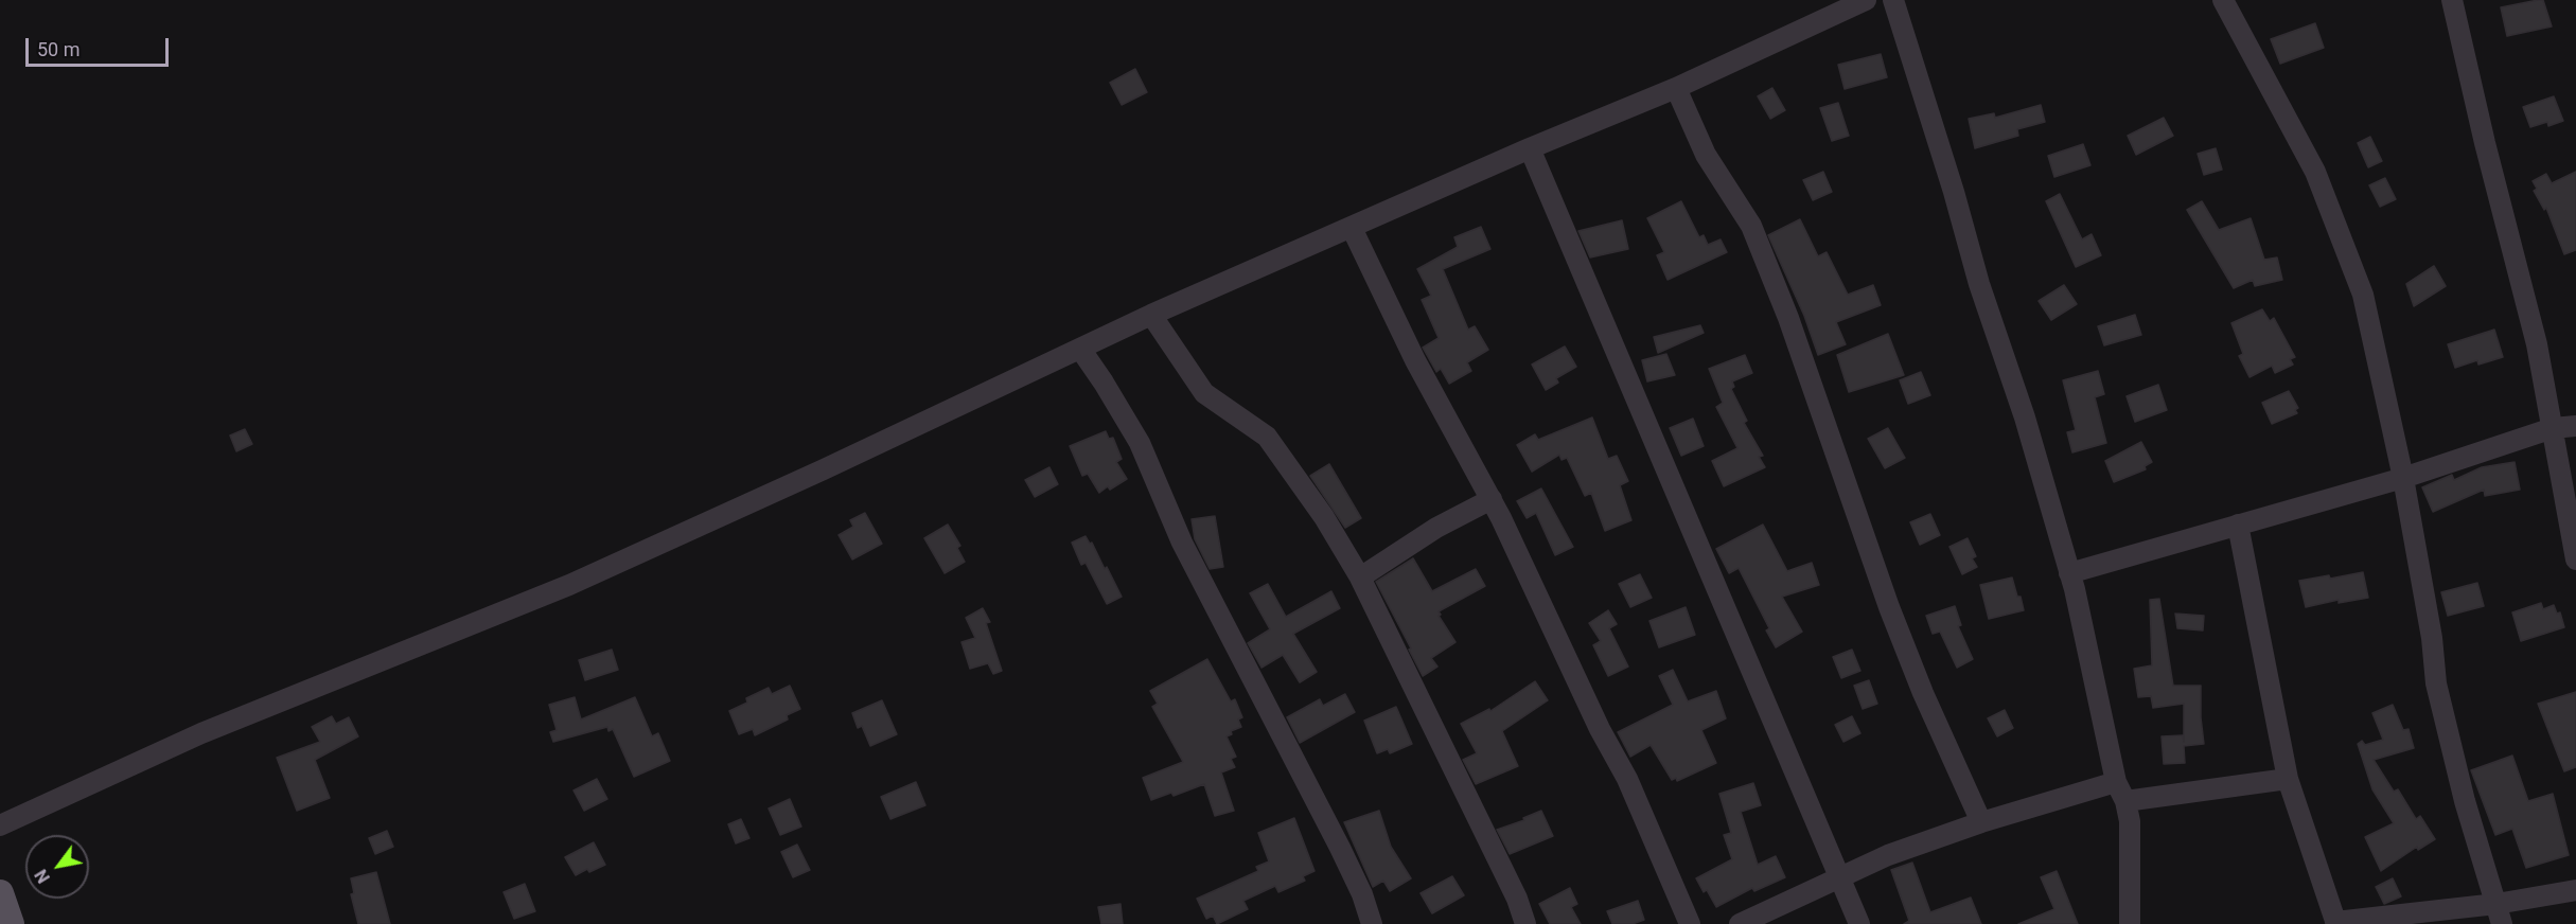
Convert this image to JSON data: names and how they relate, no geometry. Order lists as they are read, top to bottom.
{
  "scale_bar": "50 m",
  "north": "bottom left"
}
